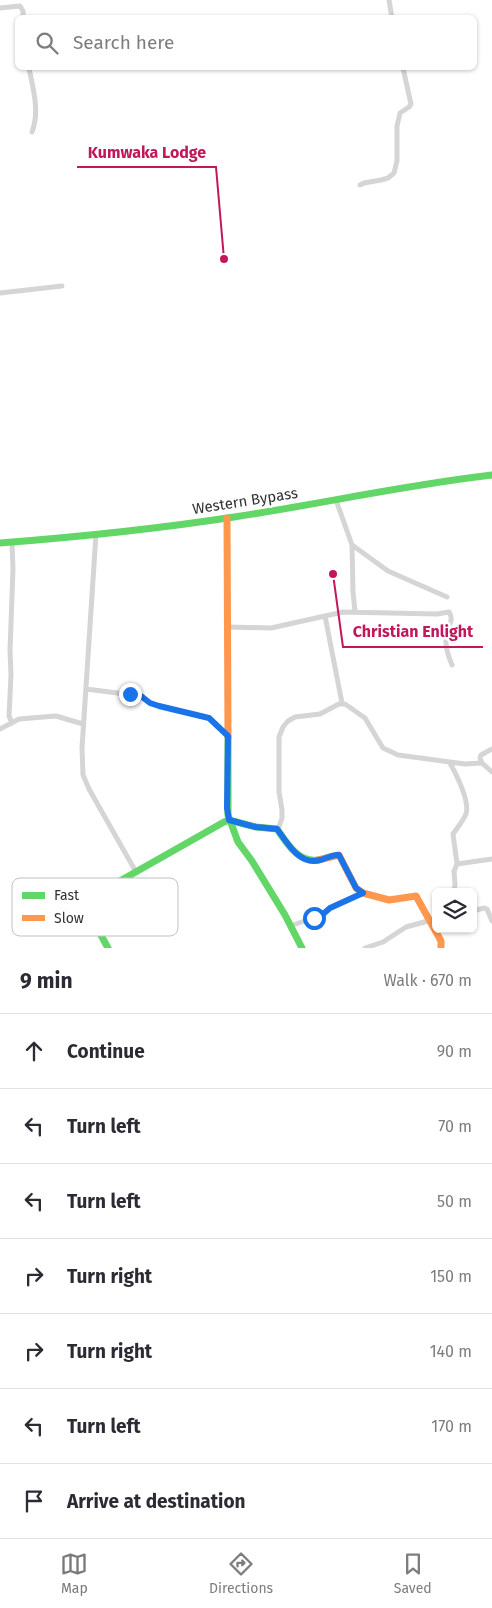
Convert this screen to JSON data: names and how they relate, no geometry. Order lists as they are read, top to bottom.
{
  "streets": {
    "street": ["Western Bypass"]
  },
  "places": ["Kumwaka Lodge", "Christian Enlight"],
  "legend": ["Fast", "Slow"],
  "page": {
    "search": "Search here",
    "heading": ["9 min", "Walk · 670 m"],
    "list": [
      ["Continue", "90 m"],
      ["Turn left", "70 m"],
      ["Turn left", "50 m"],
      ["Turn right", "150 m"],
      ["Turn right", "140 m"],
      ["Turn left", "170 m"],
      "Arrive at destination"
    ],
    "nav": ["Map", "Directions", "Saved"]
  }
}
